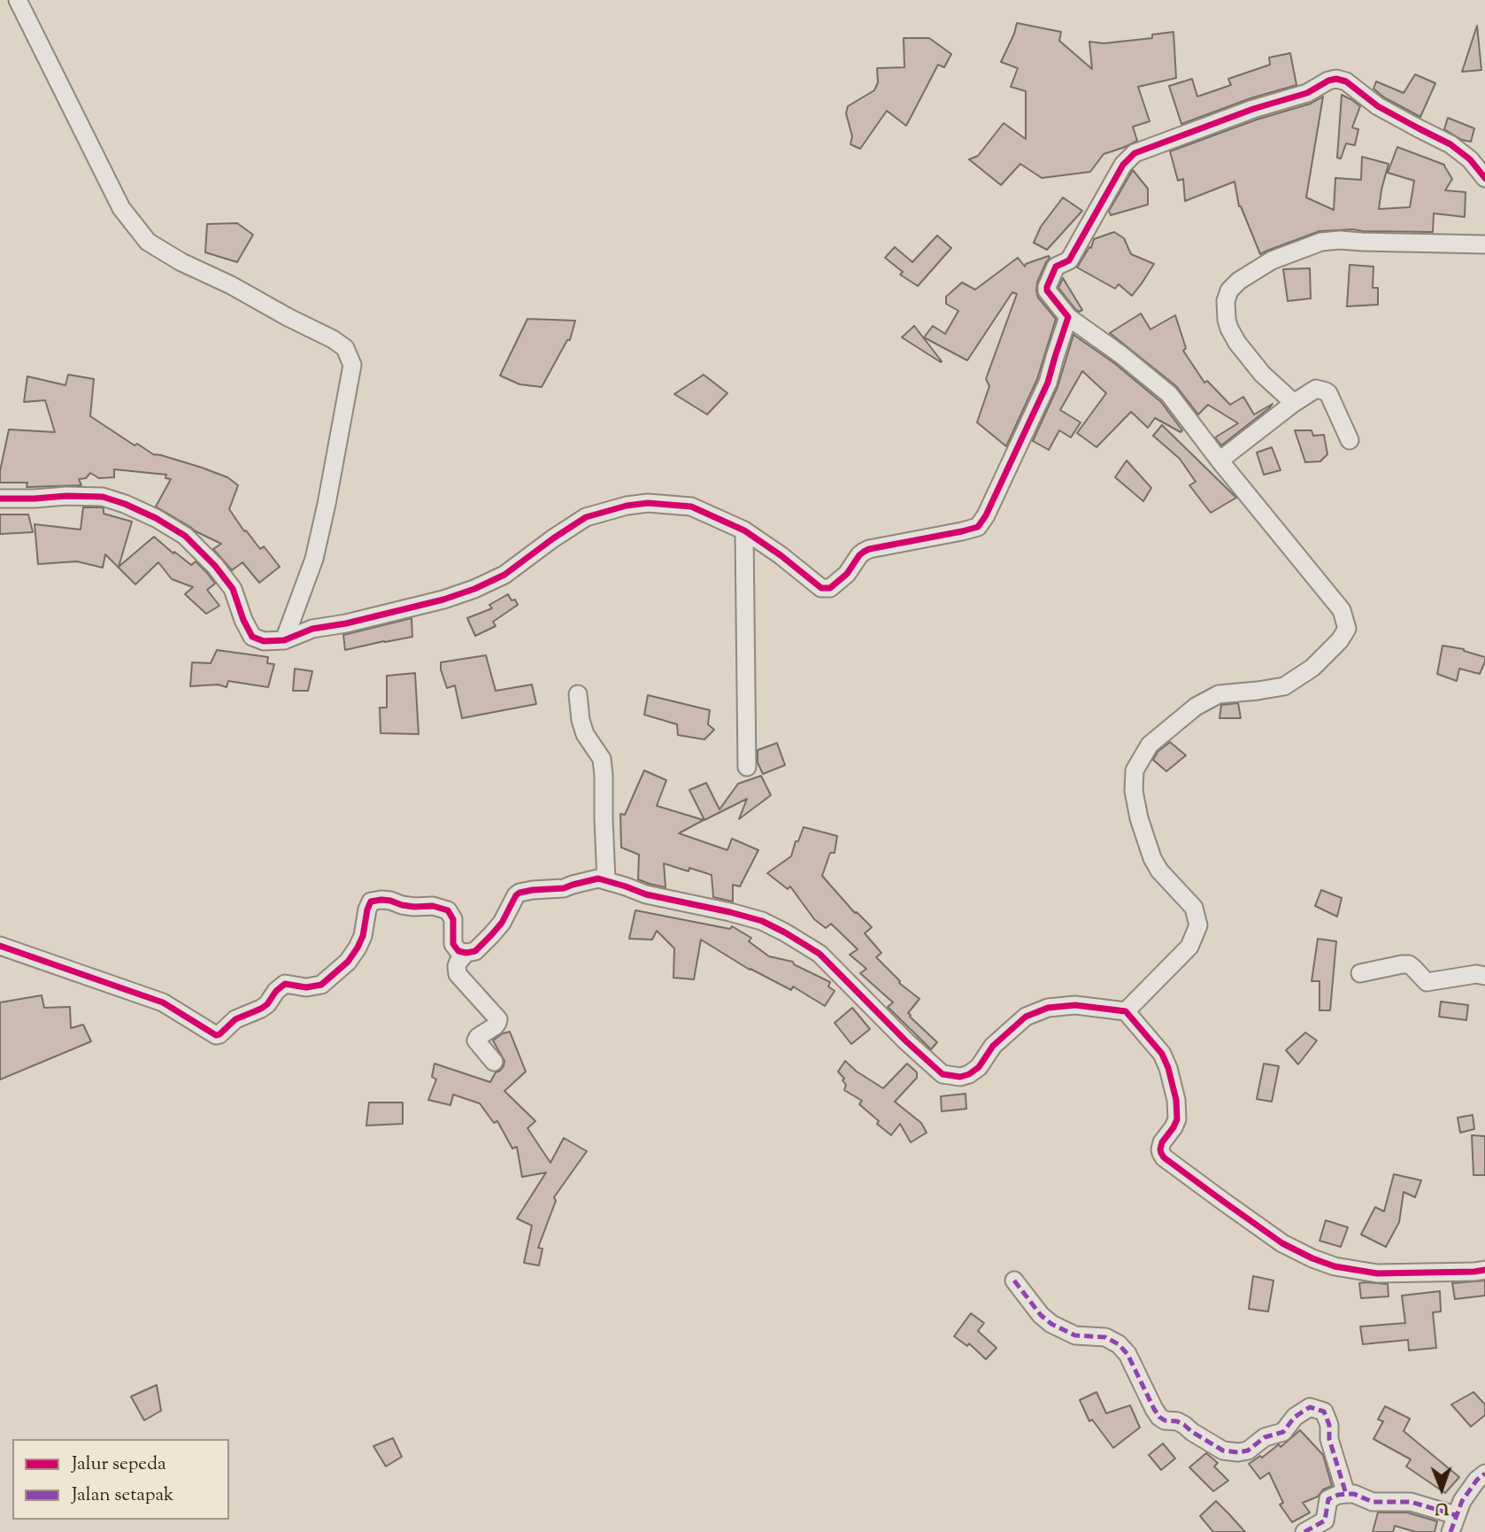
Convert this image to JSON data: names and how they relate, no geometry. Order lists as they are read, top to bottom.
{
  "legend": ["Jalur sepeda", "Jalan setapak"],
  "north": "bottom"
}
